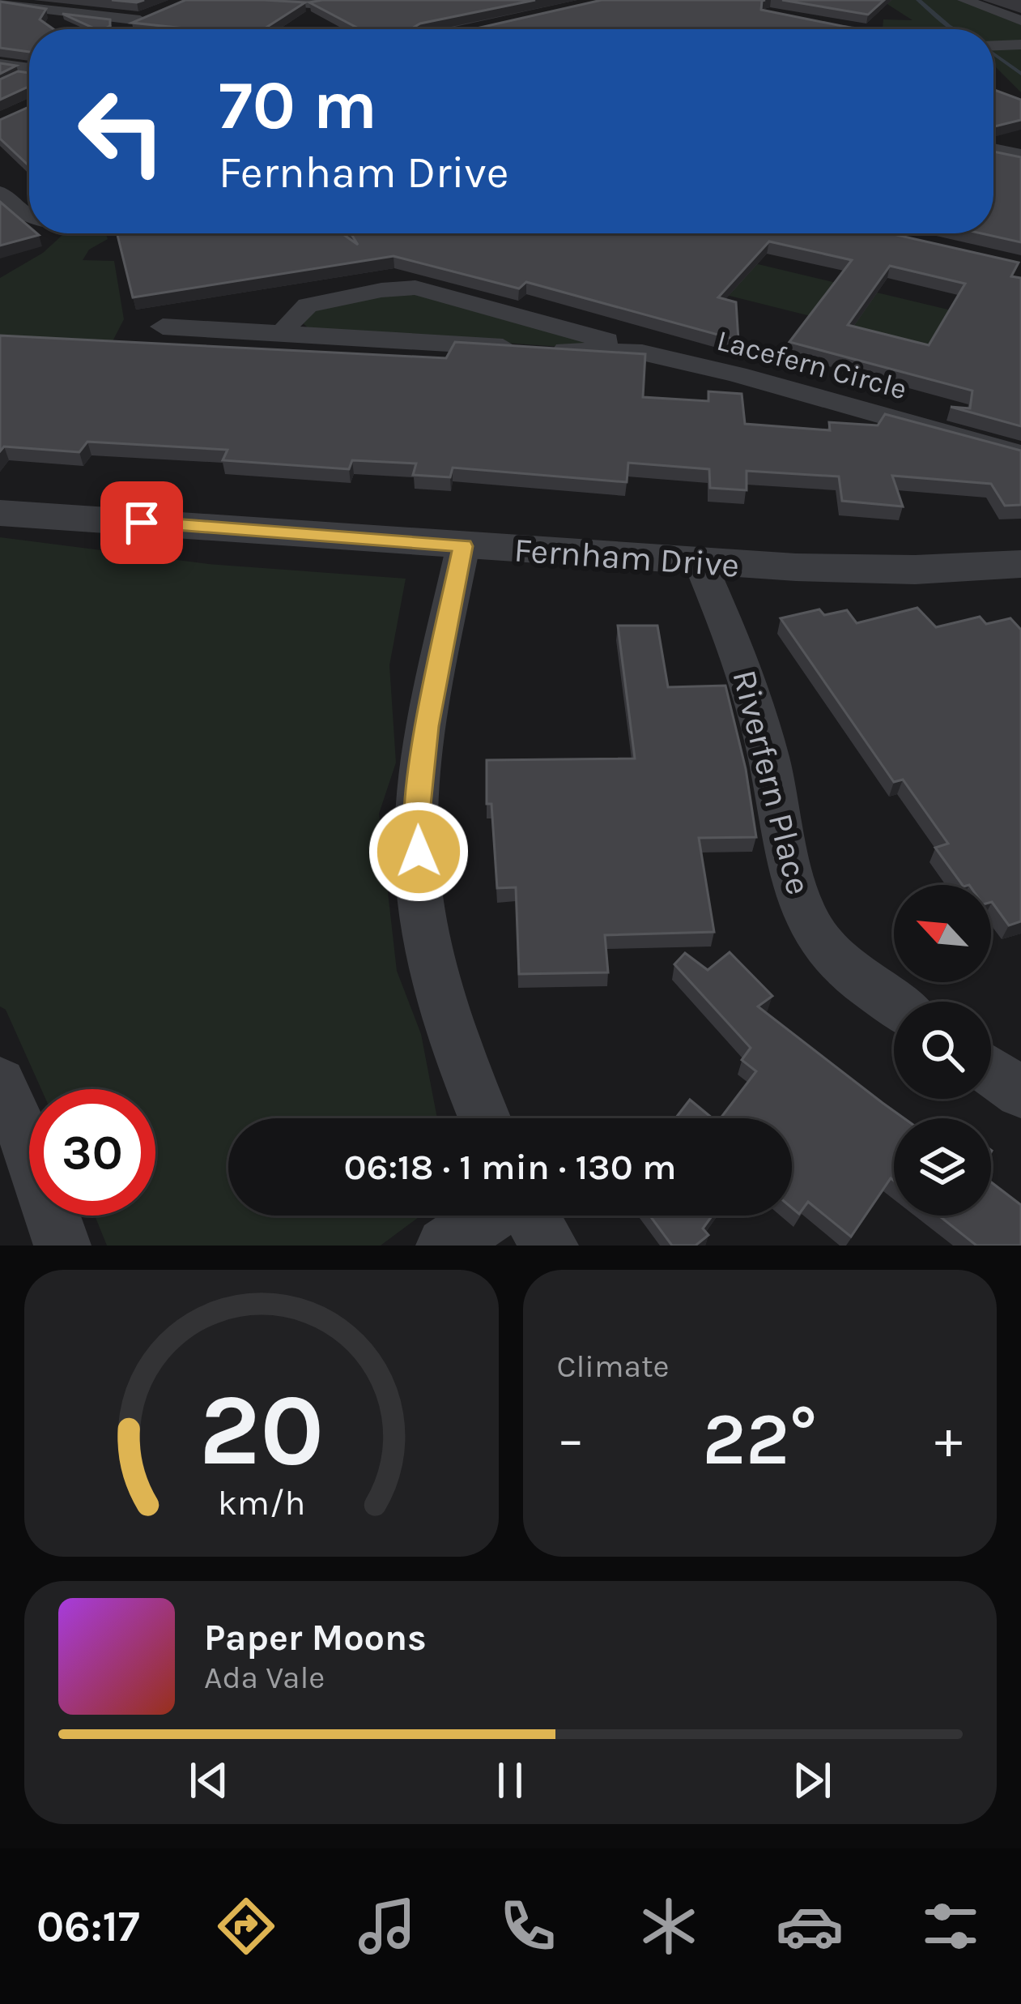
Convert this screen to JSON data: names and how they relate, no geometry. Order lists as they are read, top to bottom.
{
  "streets": {
    "street": ["Lacefern Circle", "Fernham Drive", "Riverfern Place"]
  },
  "crossings": [
    ["Fernham Drive", "Riverfern Place"]
  ],
  "north": "top left",
  "page": {
    "turn": ["70 m", "Fernham Drive"],
    "limit": "30",
    "trip": "06:18 · 1 min · 130 m",
    "tile": "Climate",
    "heat": ["−", "22°", "+"],
    "song": ["Paper Moons", "Ada Vale"],
    "tabs": "06:17",
    "gauge": ["20", "km/h"]
  }
}
